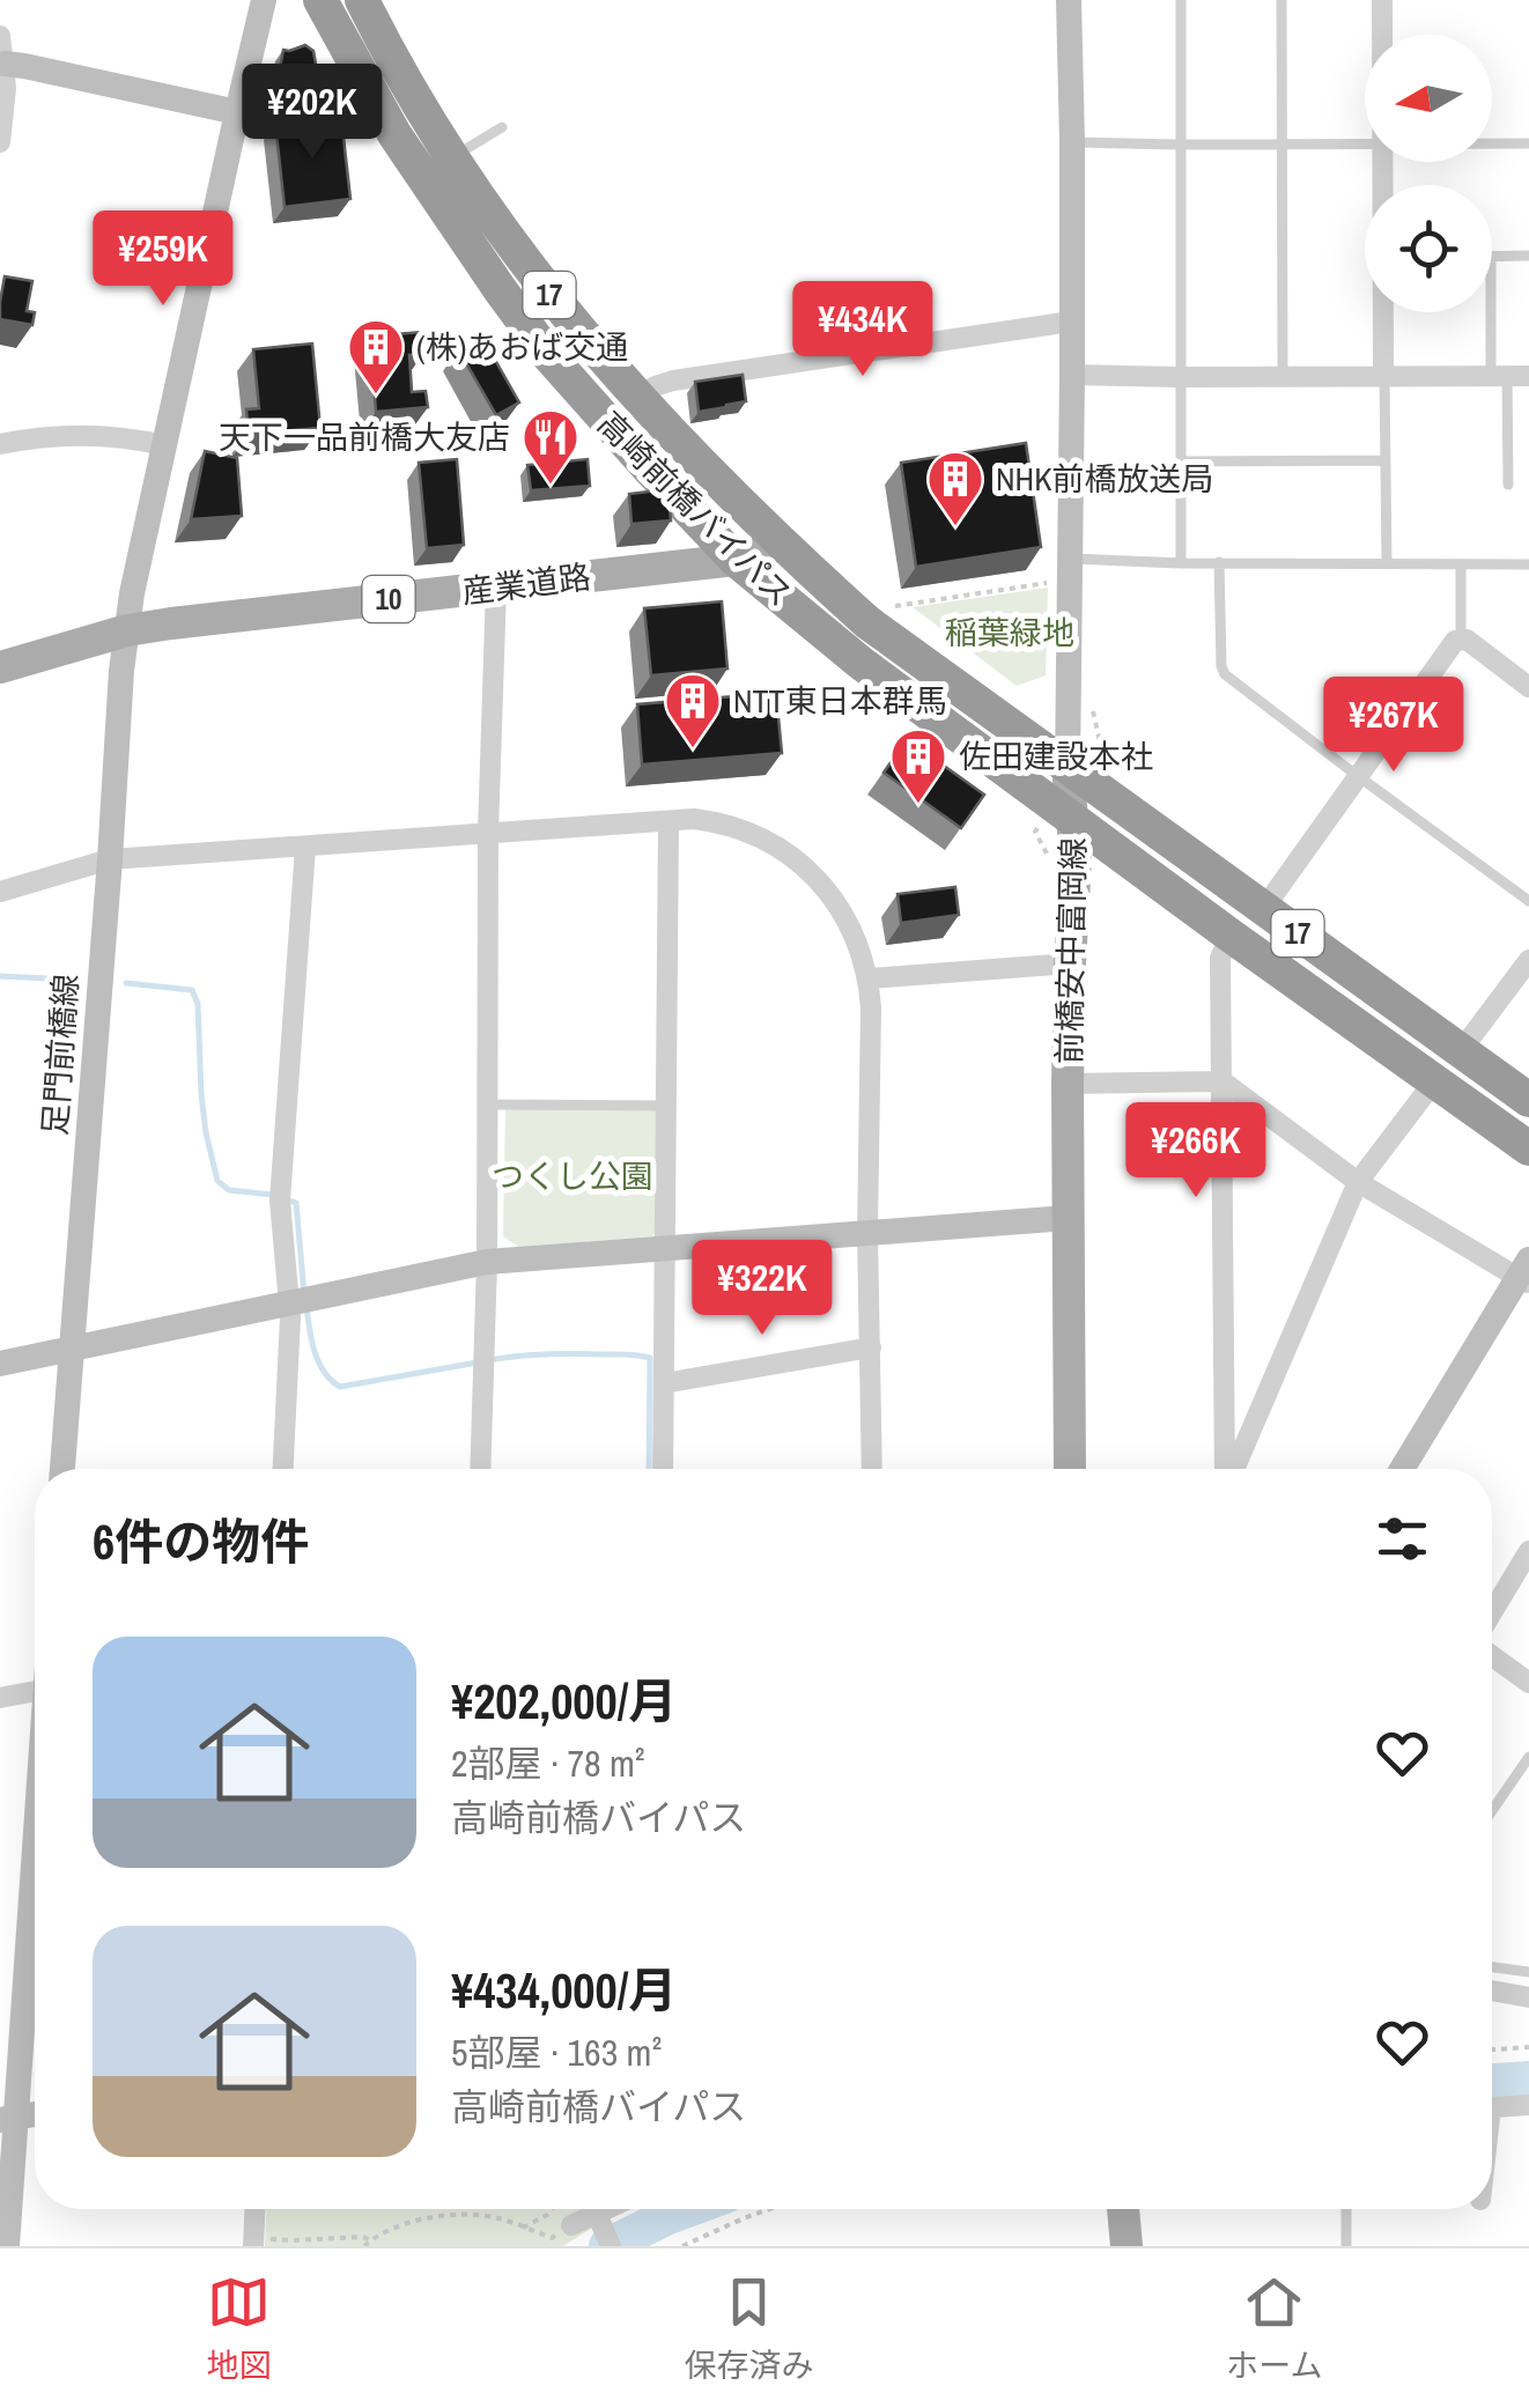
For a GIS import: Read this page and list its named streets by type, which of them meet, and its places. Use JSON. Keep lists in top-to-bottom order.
{
  "streets": {
    "highway": ["17", "高崎前橋バイパス"],
    "main road": ["産業道路", "10", "前橋安中富岡線"],
    "street": ["足門前橋線"]
  },
  "crossings": [
    ["高崎前橋バイパス", "産業道路"],
    ["高崎前橋バイパス", "前橋安中富岡線"],
    ["産業道路", "足門前橋線"]
  ],
  "parks": ["稲葉緑地", "つくし公園"],
  "places": {
    "building": [
      "(株)あおば交通",
      "NHK前橋放送局",
      "NTT東日本群馬",
      "佐田建設本社"
    ],
    "restaurant": ["天下一品前橋大友店"]
  },
  "north": "left",
  "page": {
    "price": [
      "¥202K",
      "¥259K",
      "¥434K",
      "¥267K",
      "¥266K",
      "¥322K"
    ],
    "heading": "6件の物件",
    "list": [
      {
        "name": "¥202,000/月",
        "note": "2部屋 · 78 m² · 高崎前橋バイパス"
      },
      {
        "name": "¥434,000/月",
        "note": "5部屋 · 163 m² · 高崎前橋バイパス"
      }
    ],
    "tabs": ["地図", "保存済み", "ホーム"]
  }
}
